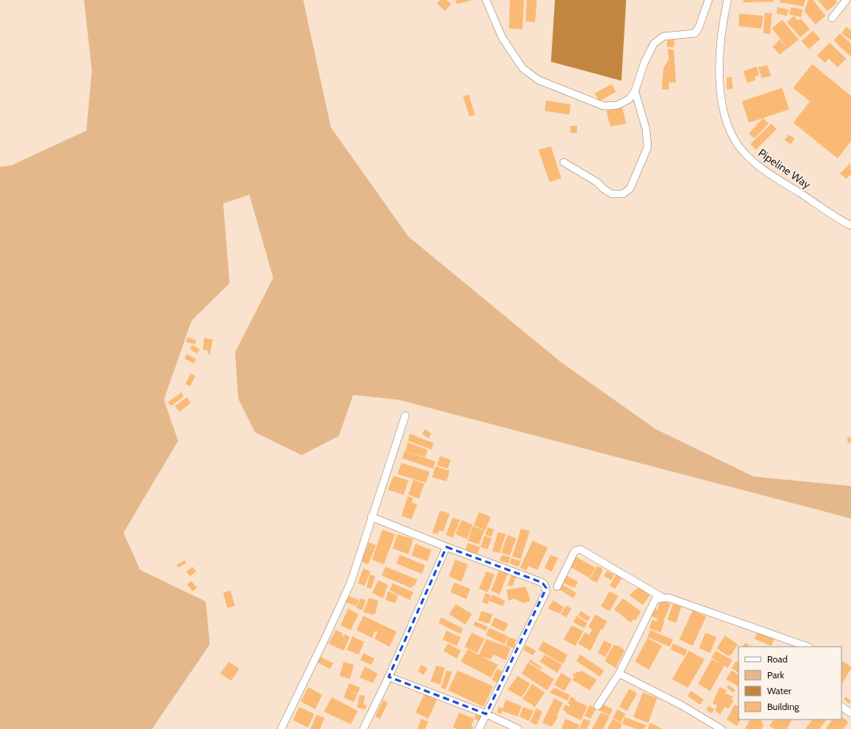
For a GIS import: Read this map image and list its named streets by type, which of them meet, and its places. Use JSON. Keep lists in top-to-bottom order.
{
  "streets": {
    "street": ["Pipeline Way"]
  },
  "legend": [
    "Road",
    "Park",
    "Water",
    "Building"
  ]
}
